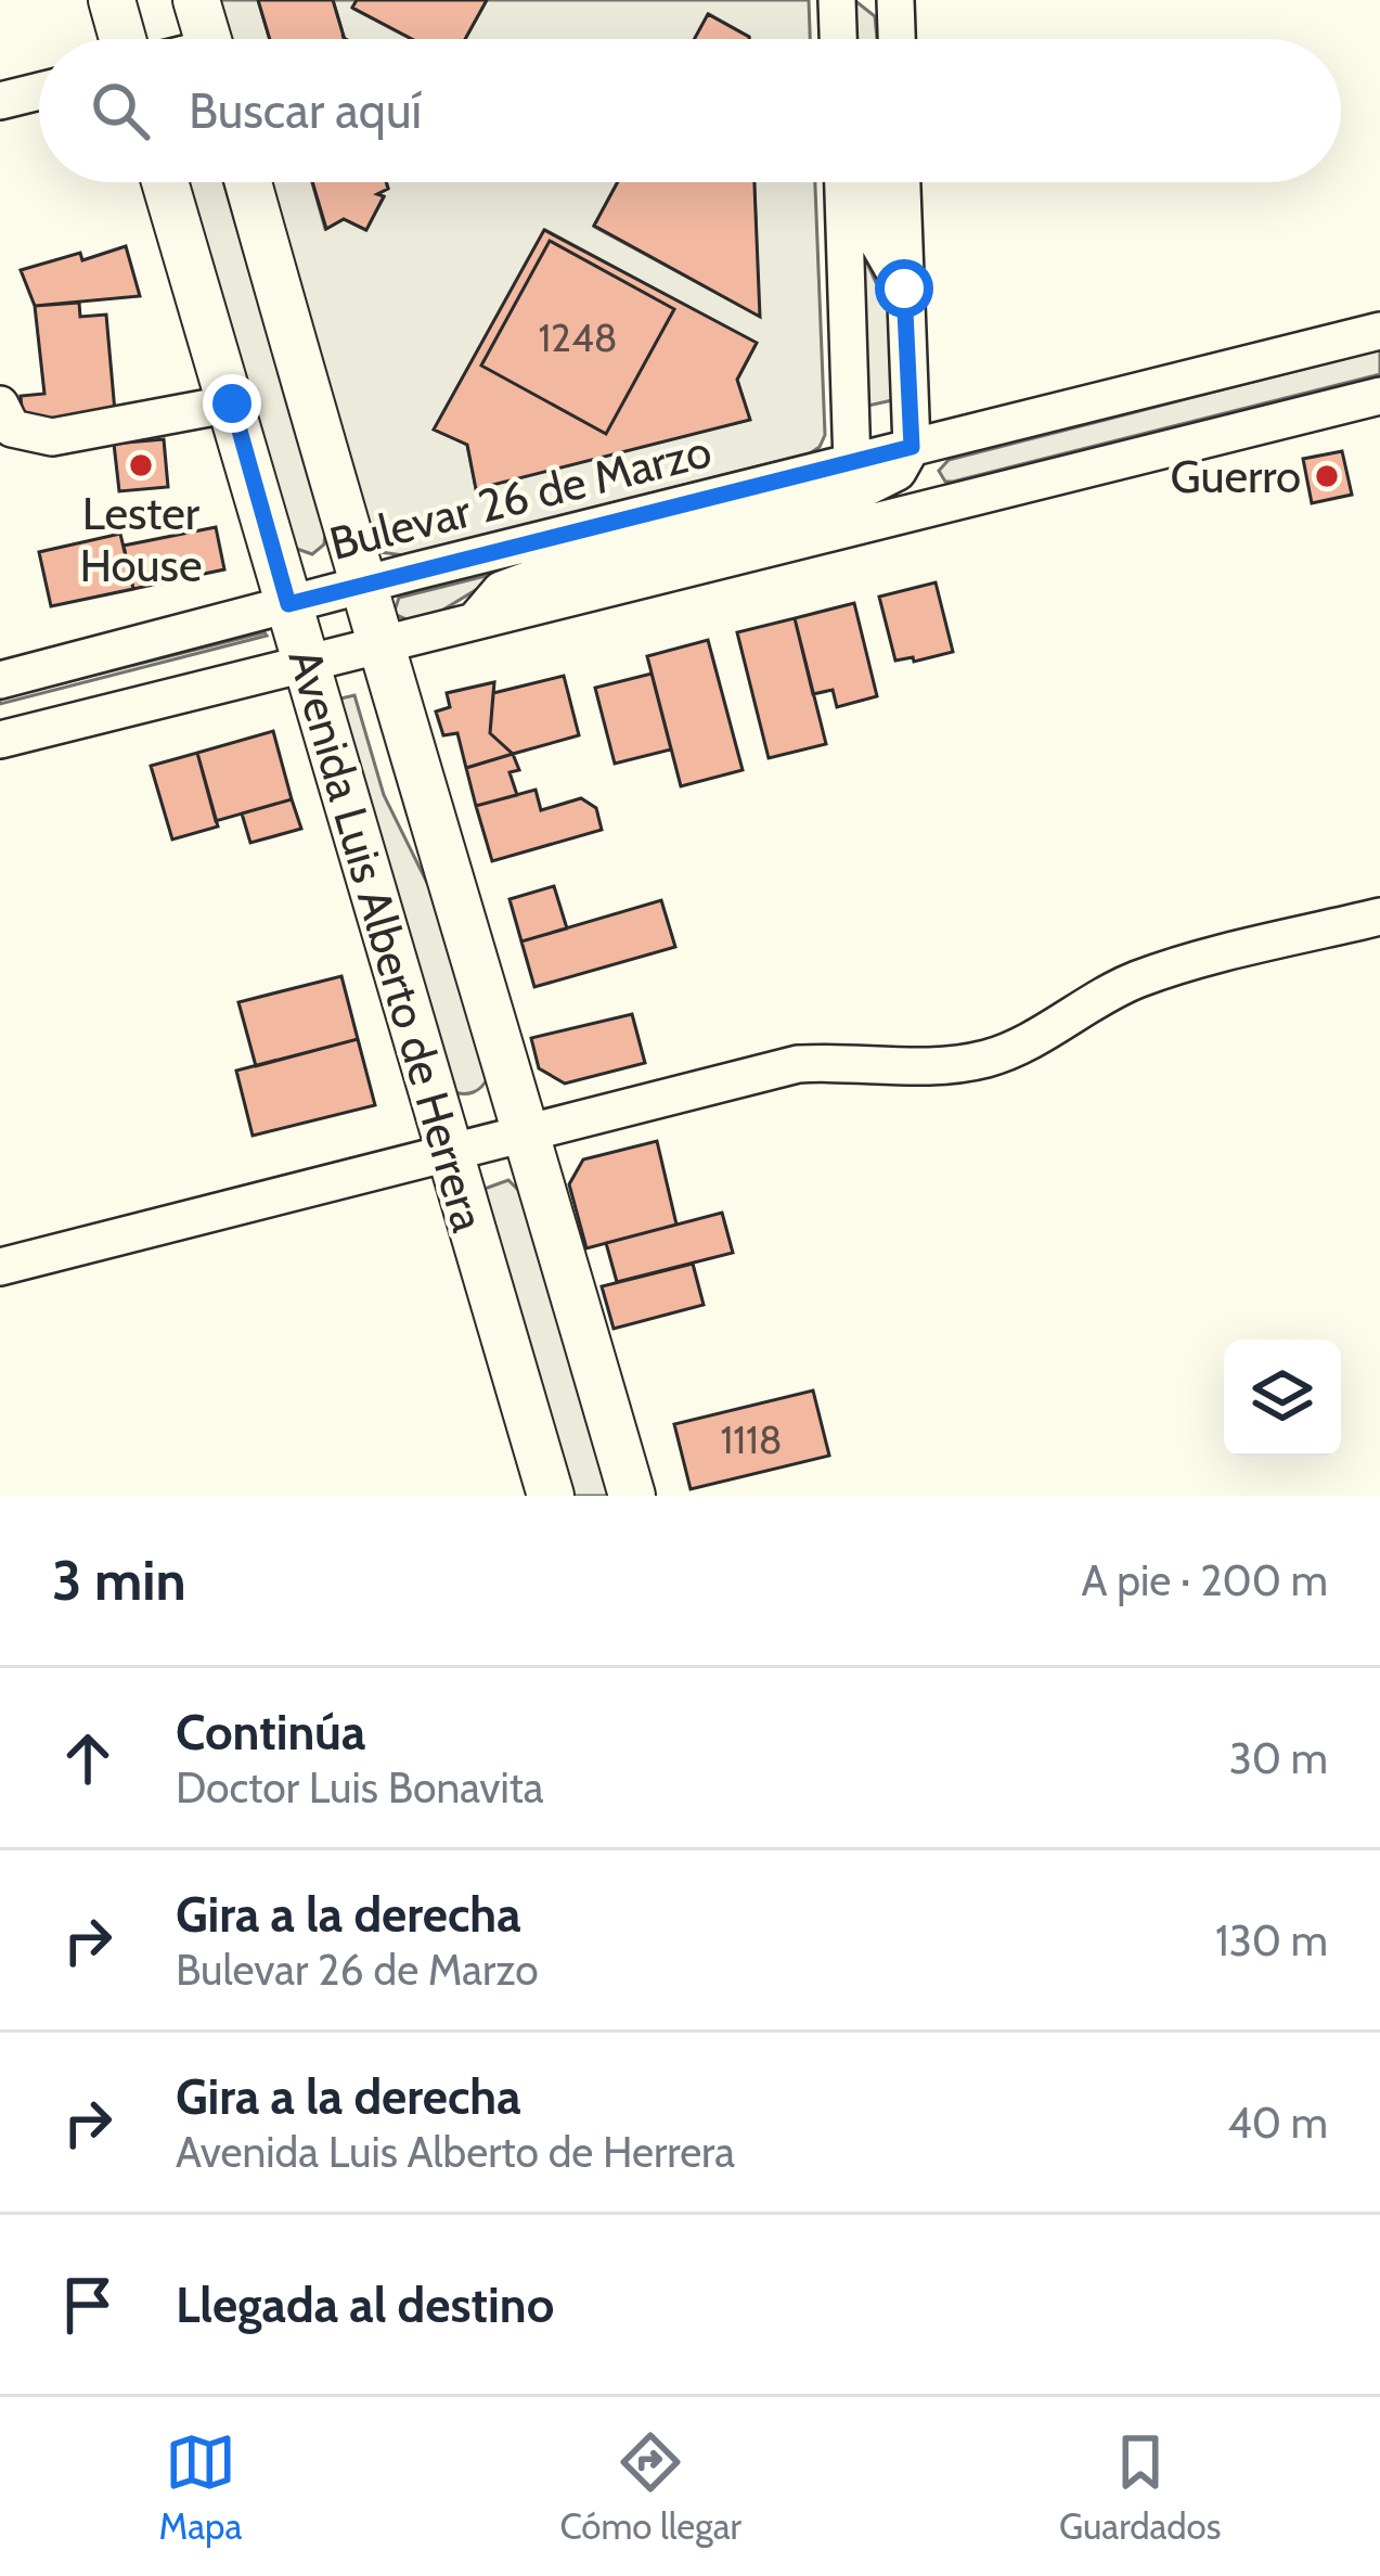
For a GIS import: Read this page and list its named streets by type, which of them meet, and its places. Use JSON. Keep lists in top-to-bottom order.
{
  "streets": {
    "main road": ["Avenida Luis Alberto de Herrera"],
    "street": ["Bulevar 26 de Marzo"]
  },
  "crossings": [
    ["Bulevar 26 de Marzo", "Avenida Luis Alberto de Herrera"]
  ],
  "places": ["Lester House", "Guerro"],
  "house_numbers": ["1248", "1118"],
  "page": {
    "search": "Buscar aquí",
    "heading": ["3 min", "A pie · 200 m"],
    "list": [
      ["Continúa", "Doctor Luis Bonavita", "30 m"],
      ["Gira a la derecha", "Bulevar 26 de Marzo", "130 m"],
      ["Gira a la derecha", "Avenida Luis Alberto de Herrera", "40 m"],
      "Llegada al destino"
    ],
    "nav": ["Mapa", "Cómo llegar", "Guardados"]
  }
}
